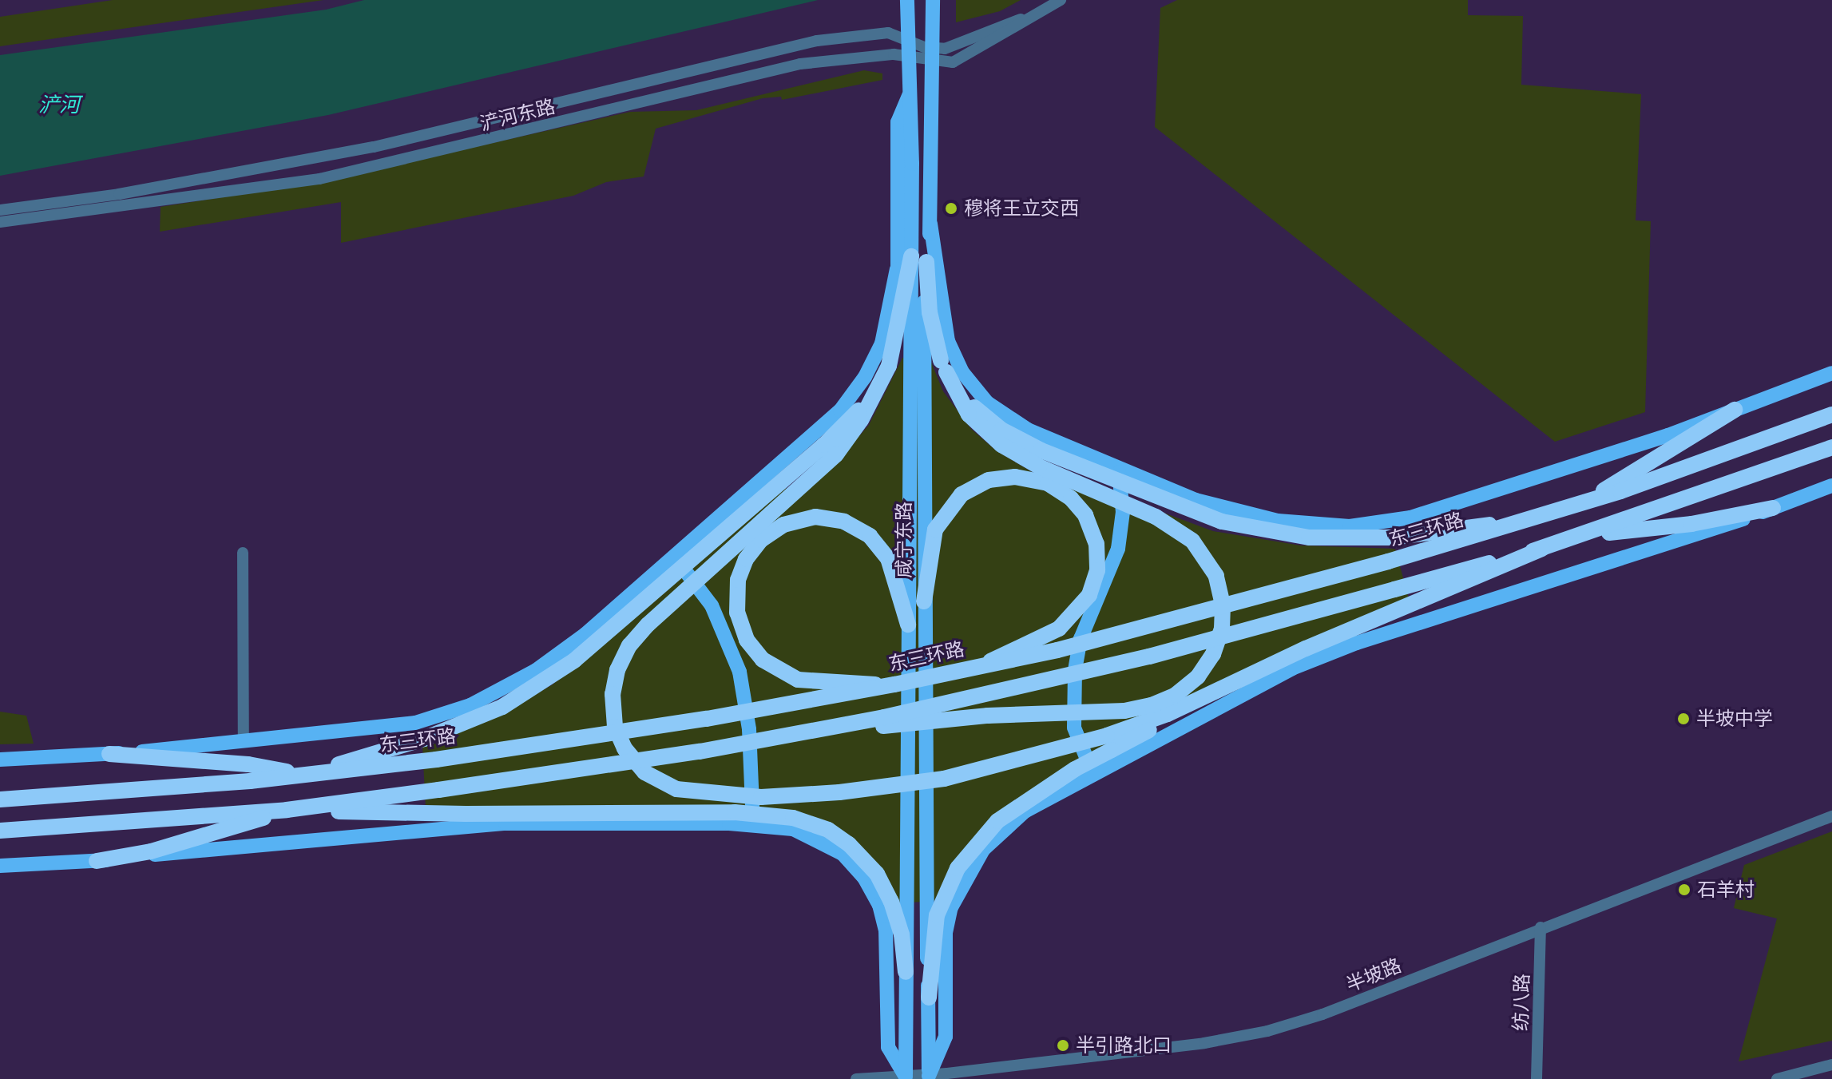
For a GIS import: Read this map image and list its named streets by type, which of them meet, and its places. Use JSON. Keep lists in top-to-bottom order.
{
  "streets": {
    "highway": ["东三环路"],
    "main road": ["咸宁东路"],
    "street": ["浐河东路", "半坡路", "纺八路"]
  },
  "crossings": [
    ["浐河东路", "咸宁东路"],
    ["咸宁东路", "半坡路"],
    ["半坡路", "纺八路"]
  ],
  "water": ["浐河"],
  "places": [
    "穆将王立交西",
    "半坡中学",
    "石羊村",
    "半引路北口"
  ]
}
